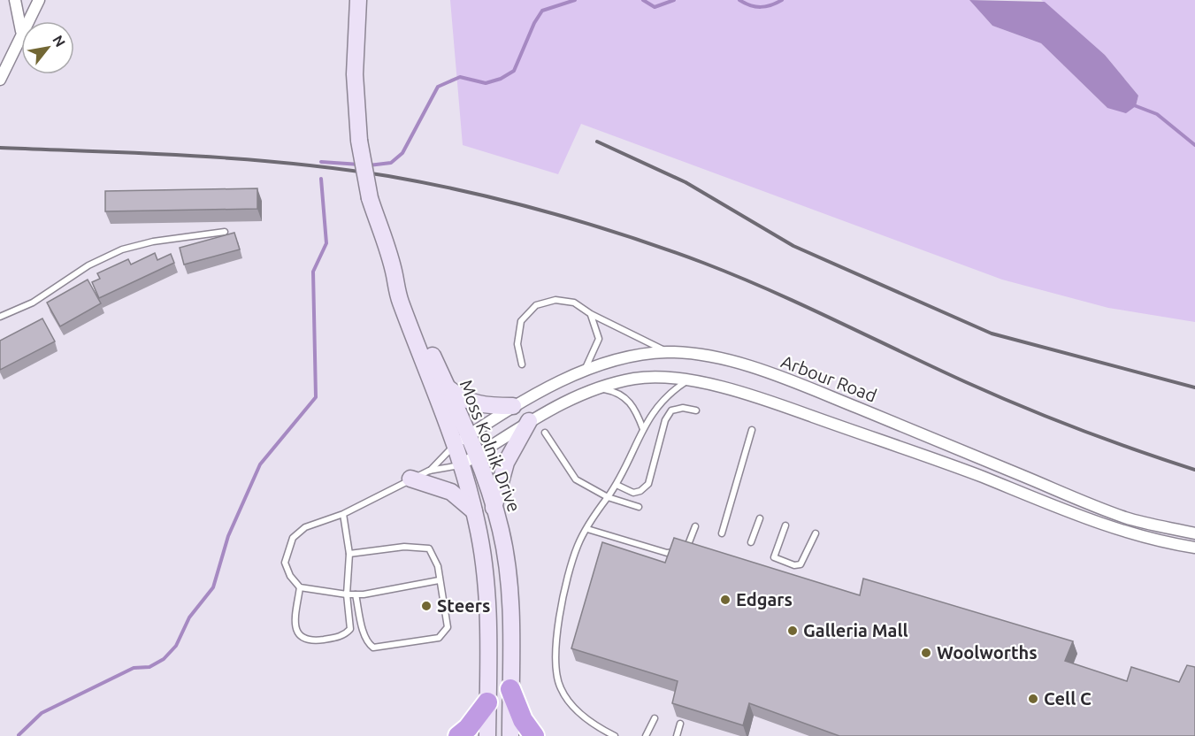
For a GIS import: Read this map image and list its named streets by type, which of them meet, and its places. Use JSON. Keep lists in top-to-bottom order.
{
  "streets": {
    "main road": ["Moss Kolnik Drive"],
    "street": ["Arbour Road"]
  },
  "crossings": [
    ["Arbour Road", "Moss Kolnik Drive"]
  ],
  "places": [
    "Edgars",
    "Steers",
    "Galleria Mall",
    "Woolworths",
    "Cell C"
  ],
  "north": "top right"
}
